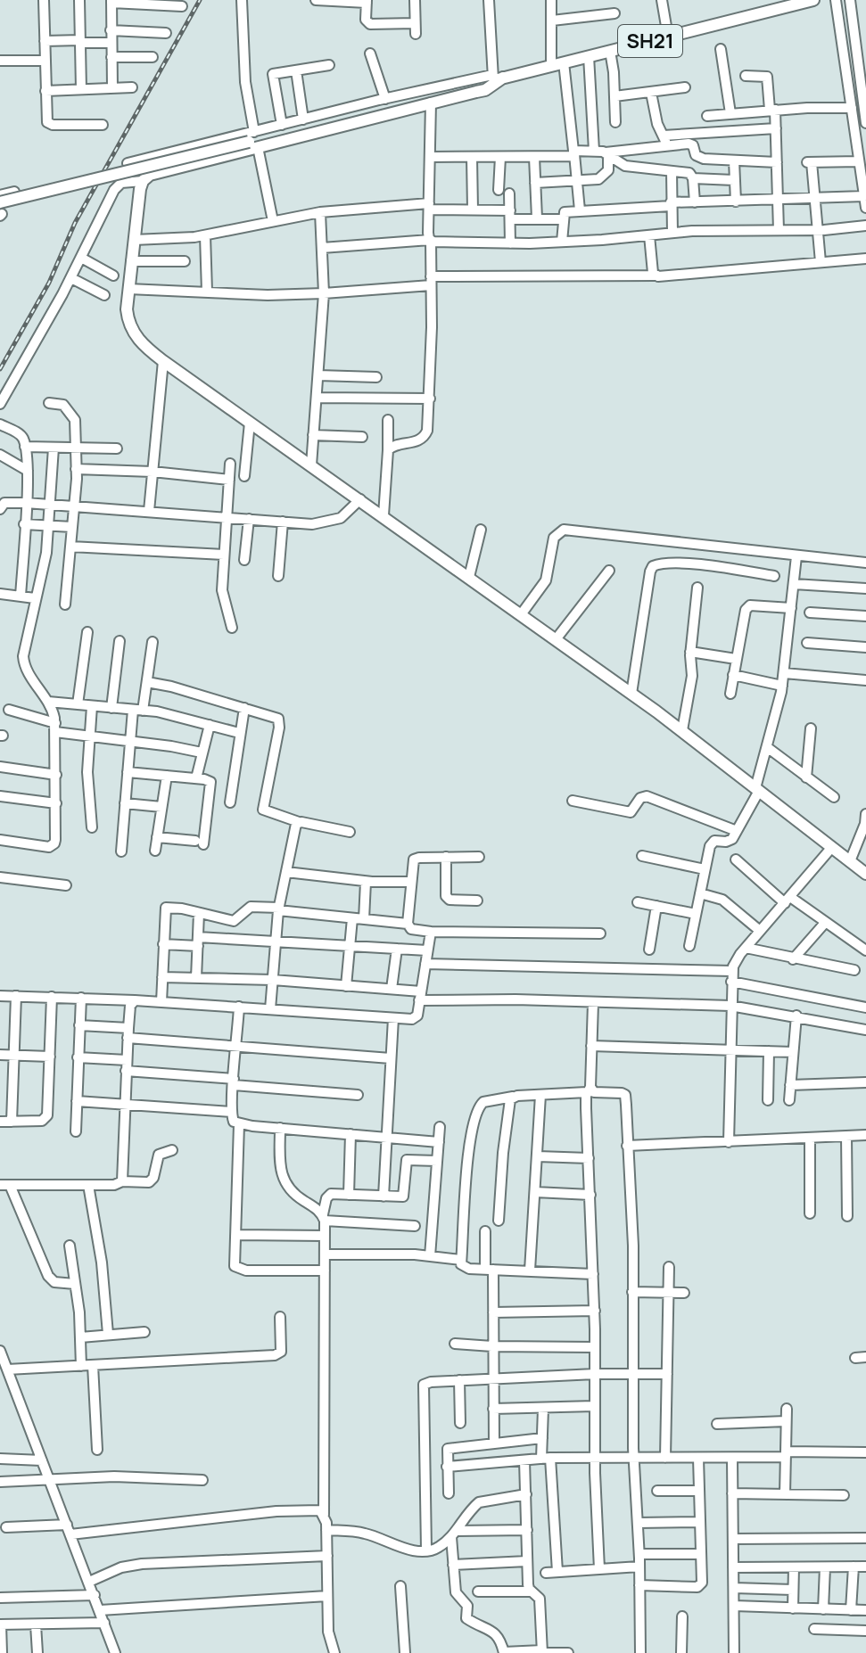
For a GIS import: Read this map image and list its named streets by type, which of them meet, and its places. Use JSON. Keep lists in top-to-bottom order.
{
  "streets": {
    "main road": ["SH21"]
  }
}
